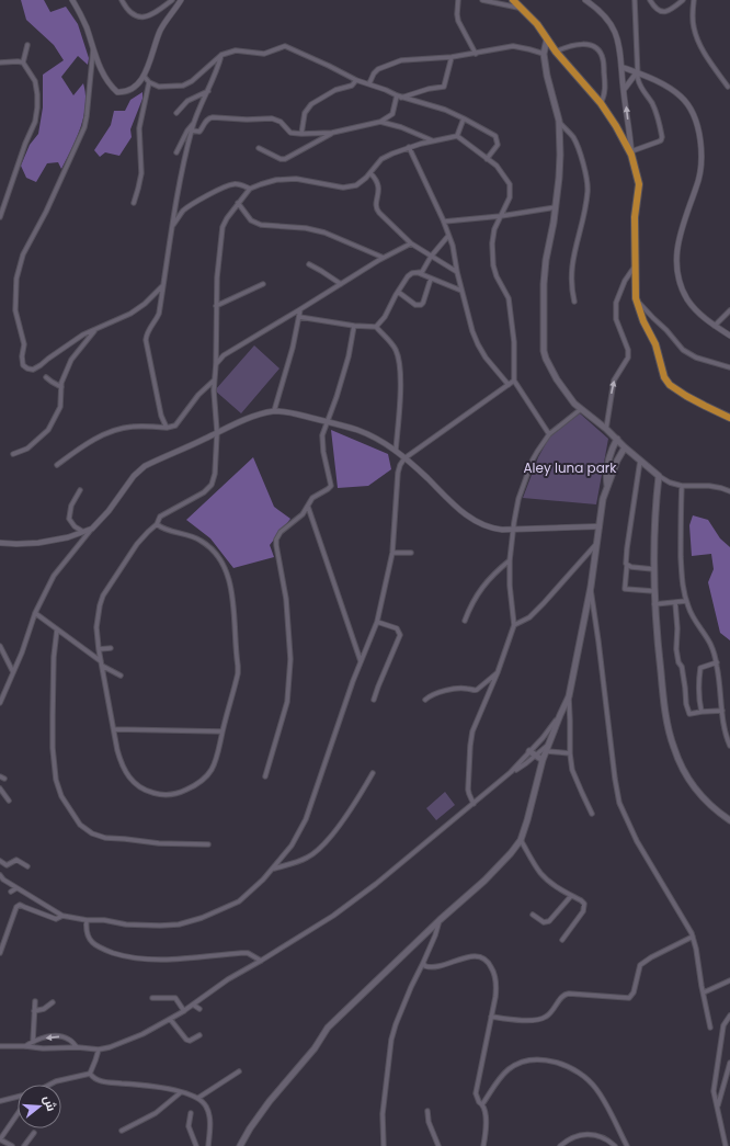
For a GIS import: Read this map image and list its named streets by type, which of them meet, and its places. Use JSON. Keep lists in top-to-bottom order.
{
  "parks": ["Aley luna park"],
  "north": "right"
}
